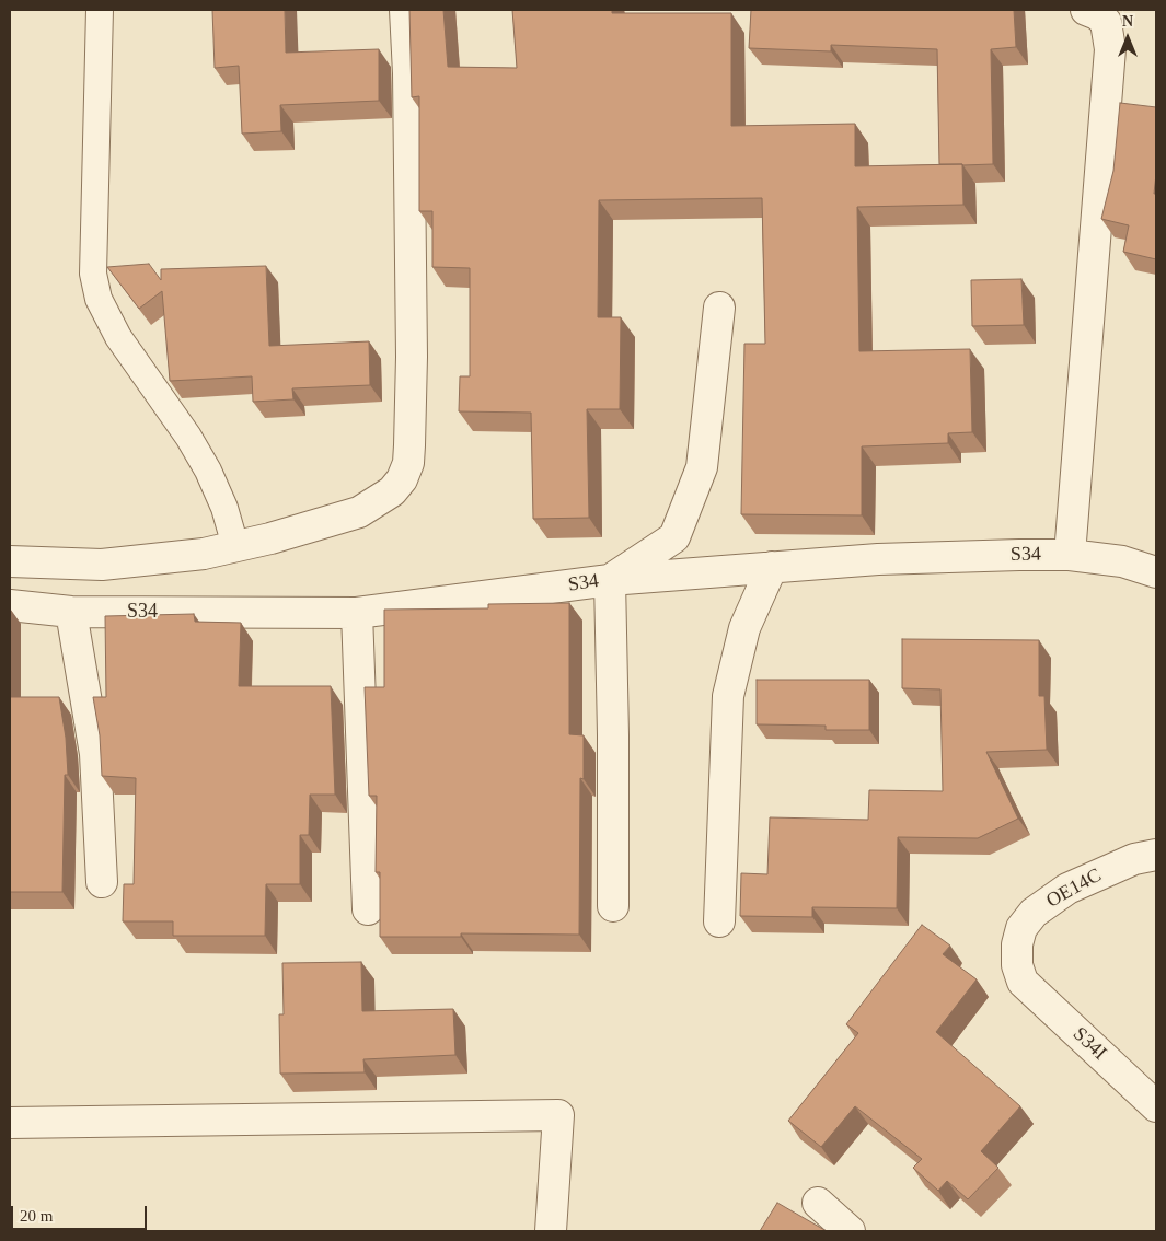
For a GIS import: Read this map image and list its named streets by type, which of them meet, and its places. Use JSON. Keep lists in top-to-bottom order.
{
  "streets": {
    "street": ["S34", "OE14C", "S34I"]
  },
  "crossings": [
    ["OE14C", "S34I"]
  ],
  "scale_bar": "20 m",
  "north": "top"
}
